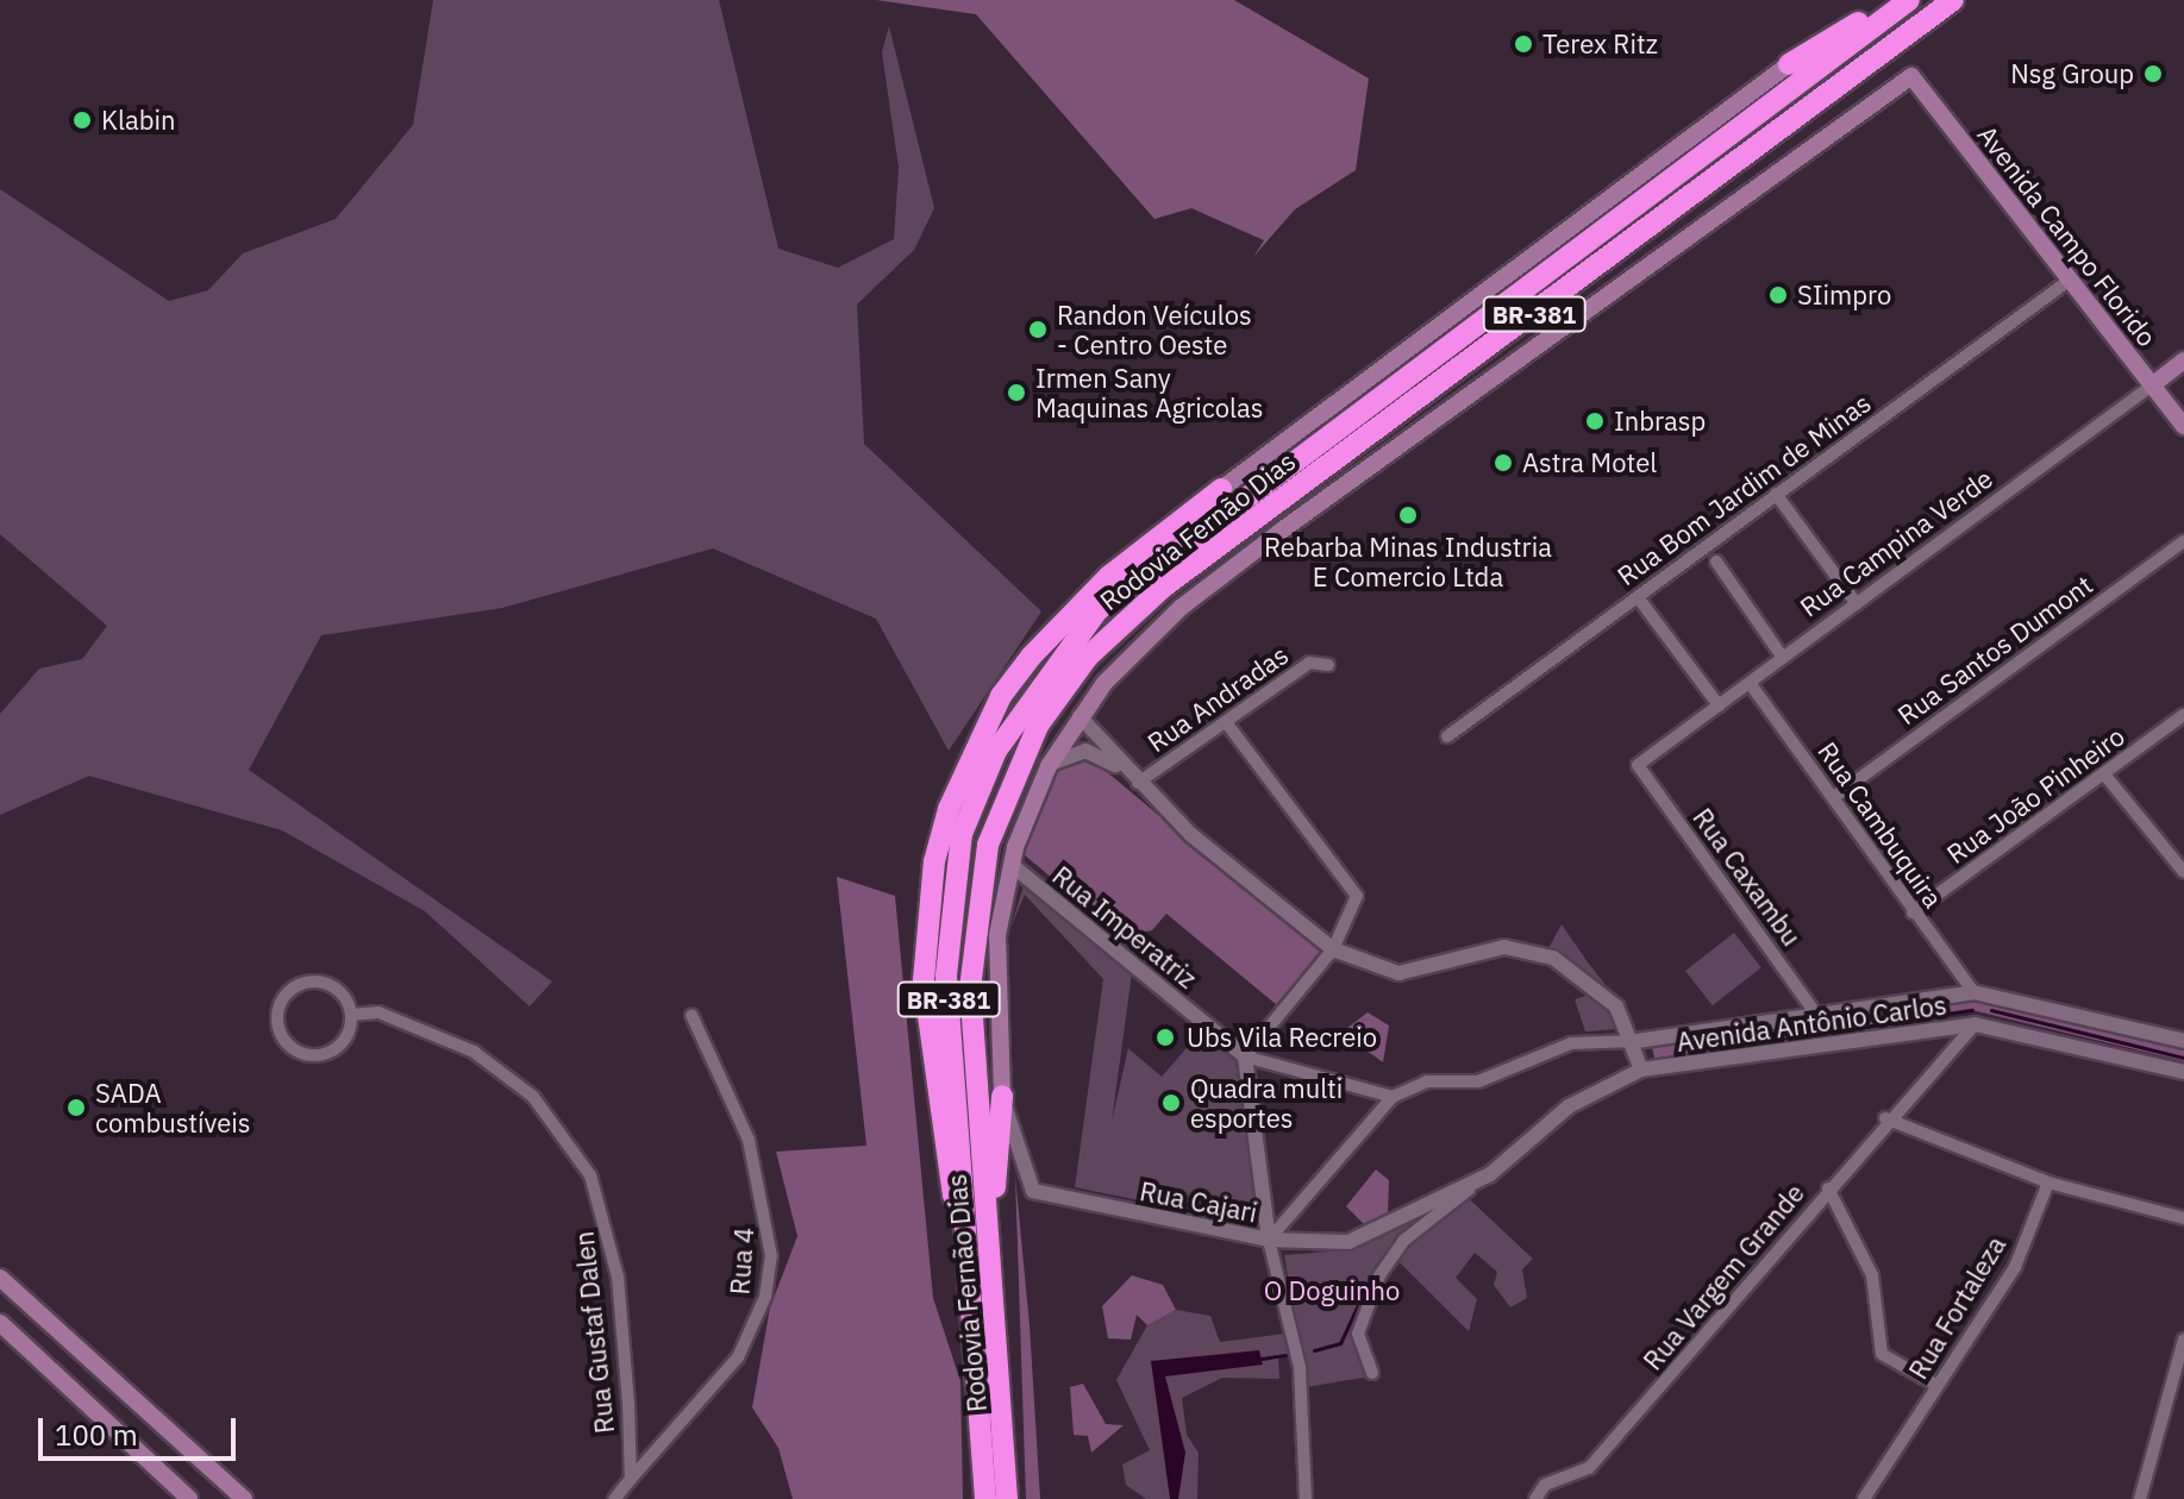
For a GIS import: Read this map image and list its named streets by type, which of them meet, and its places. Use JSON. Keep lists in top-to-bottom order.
{
  "streets": {
    "highway": ["BR-381", "Rodovia Fernão Dias"],
    "main road": ["Avenida Campo Florido", "Rua Campina Verde"],
    "street": [
      "Rua Bom Jardim de Minas",
      "Rua Santos Dumont",
      "Rua Andradas",
      "Rua João Pinheiro",
      "Rua Cambuquira",
      "Rua Caxambu",
      "Rua Imperatriz",
      "Avenida Antônio Carlos",
      "Rua Cajari",
      "Rua 4",
      "Rua Vargem Grande",
      "Rua Fortaleza",
      "Rua Gustaf Dalen"
    ]
  },
  "crossings": [
    ["Avenida Campo Florido", "BR-381"],
    ["Avenida Campo Florido", "Rua Bom Jardim de Minas"],
    ["Avenida Campo Florido", "Rua Campina Verde"],
    ["Avenida Campo Florido", "Avenida Antônio Carlos"],
    ["BR-381", "Rodovia Fernão Dias"],
    ["BR-381", "Rua Imperatriz"],
    ["BR-381", "Avenida Antônio Carlos"],
    ["BR-381", "Rua Cajari"],
    ["Rua Campina Verde", "Rua Cambuquira"],
    ["Rua Campina Verde", "Rua Caxambu"],
    ["Rua Santos Dumont", "Rua Cambuquira"],
    ["Rua Andradas", "Avenida Antônio Carlos"],
    ["Rua João Pinheiro", "Rua Cambuquira"],
    ["Rua Cambuquira", "Avenida Antônio Carlos"],
    ["Rua Caxambu", "Avenida Antônio Carlos"],
    ["Rua Imperatriz", "Rua Cajari"],
    ["Avenida Antônio Carlos", "Rua Vargem Grande"],
    ["Rua 4", "Rua Gustaf Dalen"]
  ],
  "parks": ["O Doguinho"],
  "places": [
    "Terex Ritz",
    "Nsg Group",
    "Klabin",
    "SIimpro",
    "Randon Veículos - Centro Oeste",
    "Irmen Sany Maquinas Agricolas",
    "Inbrasp",
    "Astra Motel",
    "Rebarba Minas Industria E Comercio Ltda",
    "Ubs Vila Recreio",
    "Quadra multi esportes",
    "SADA combustíveis"
  ],
  "scale_bar": "100 m"
}
